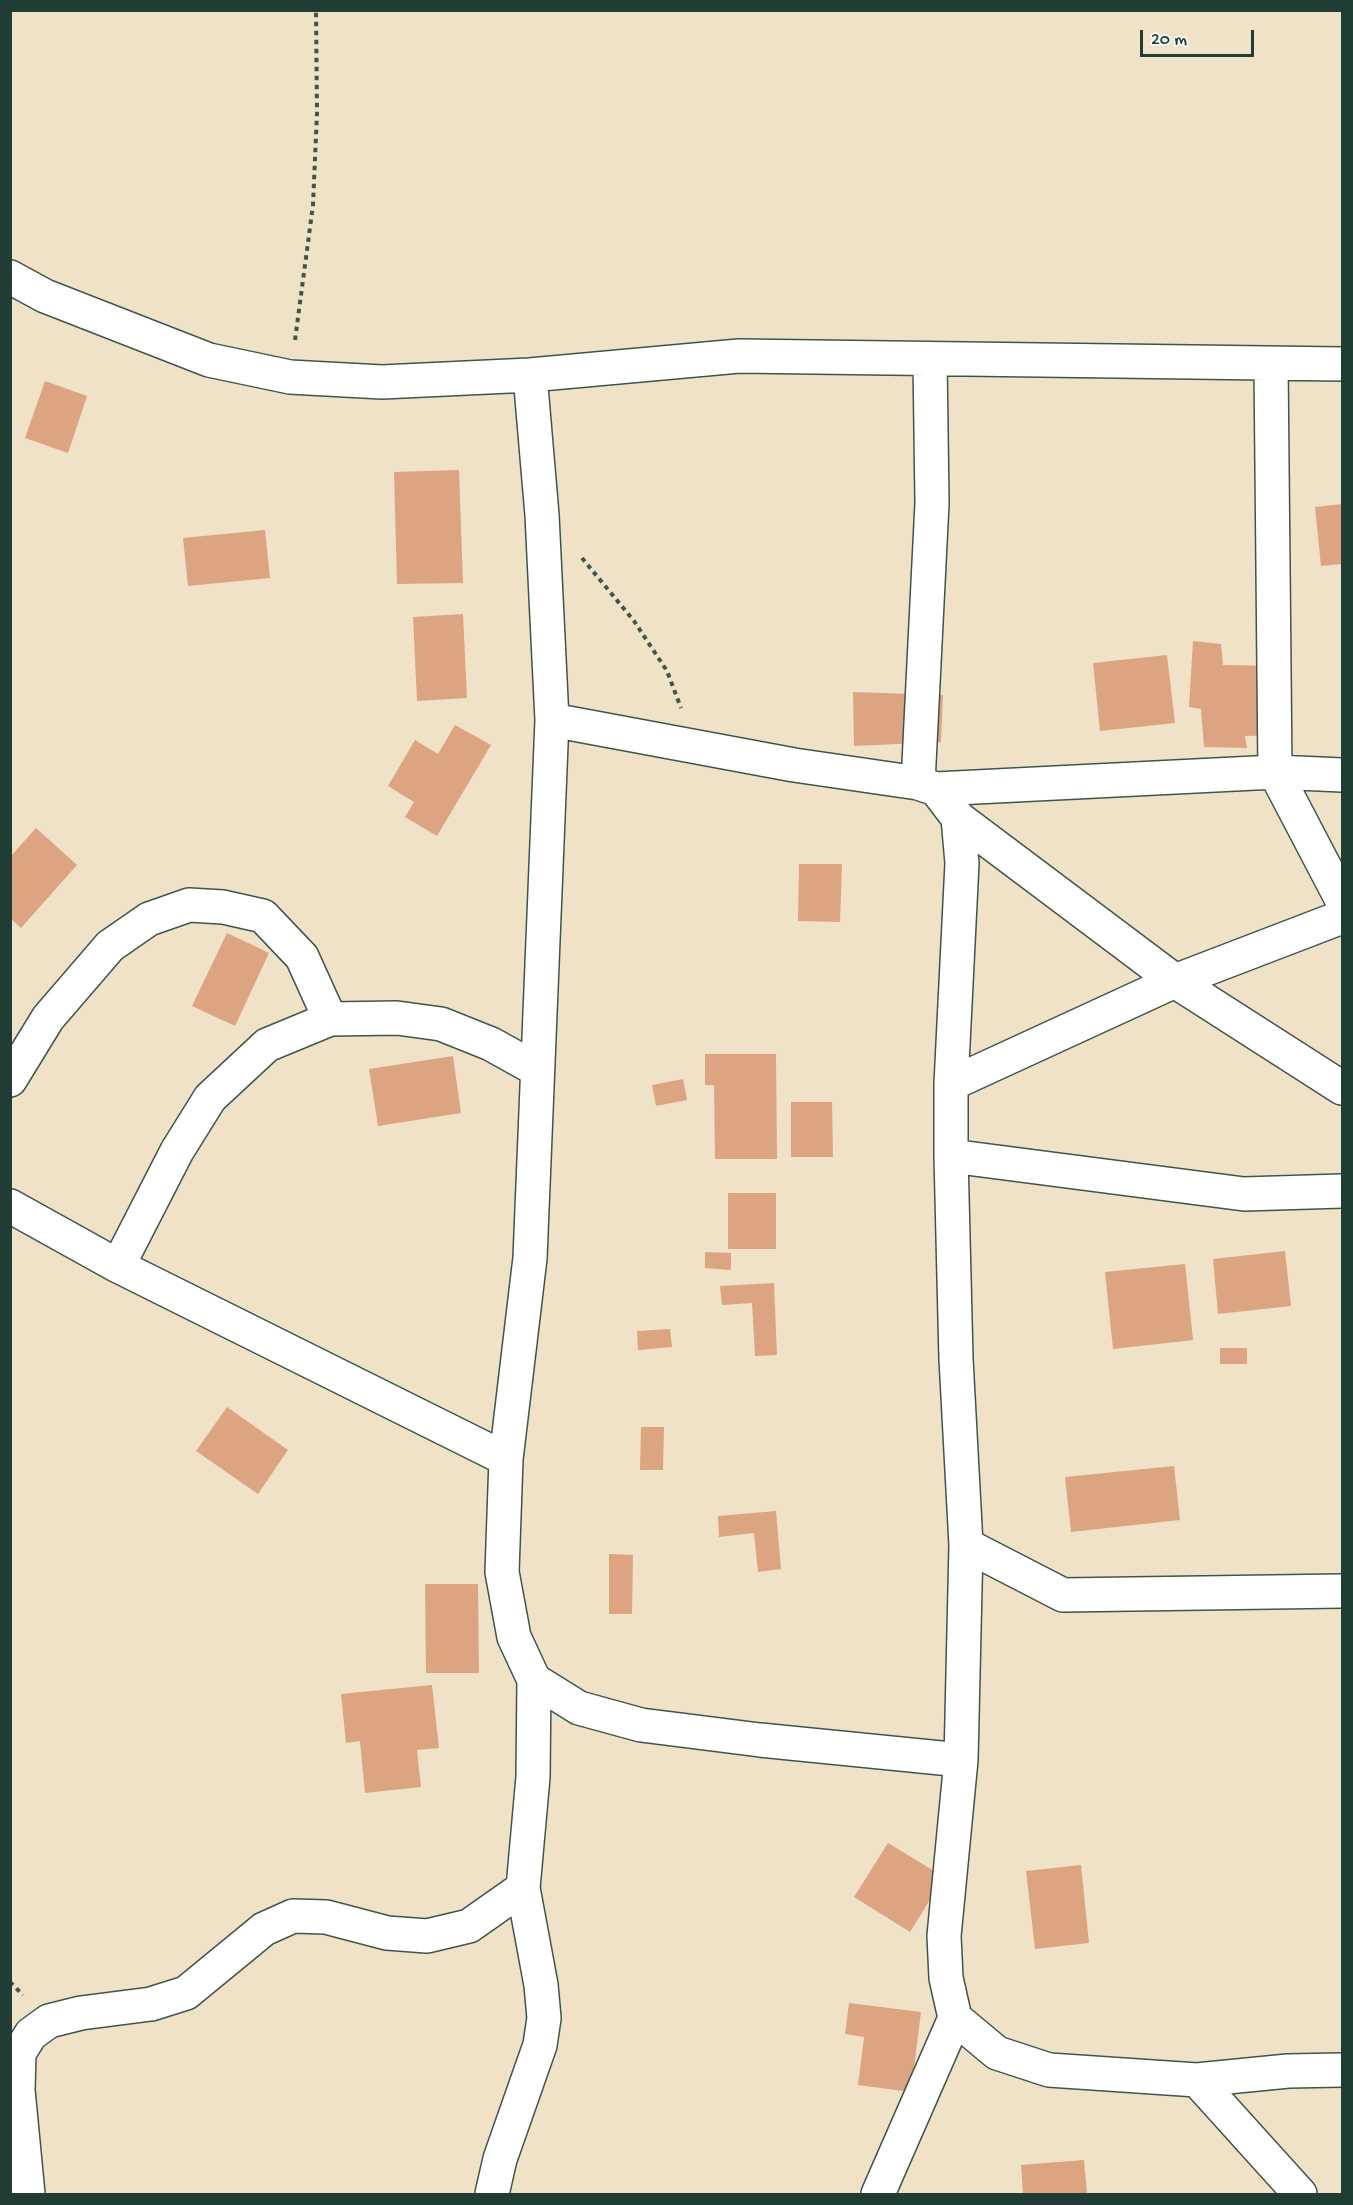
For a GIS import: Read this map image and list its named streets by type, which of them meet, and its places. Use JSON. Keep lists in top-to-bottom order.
{
  "scale_bar": "20 m"
}
